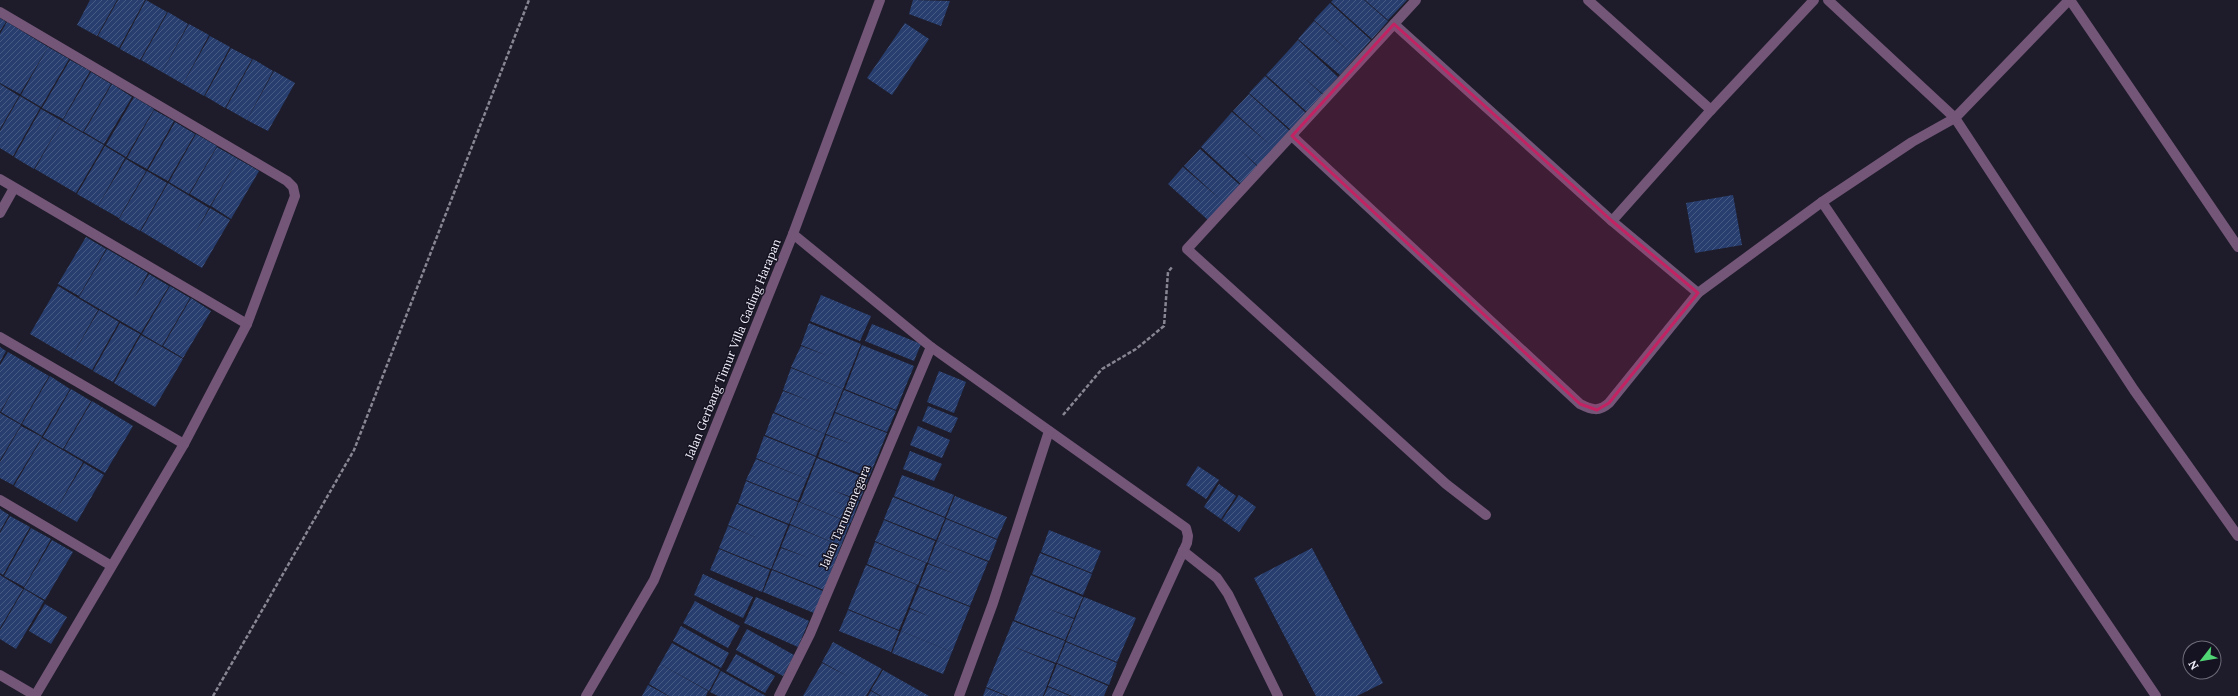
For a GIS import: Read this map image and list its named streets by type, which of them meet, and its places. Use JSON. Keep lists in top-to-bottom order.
{
  "streets": {
    "street": ["Jalan Gerbang Timur Villa Gading Harapan", "Jalan Tarumanegara"]
  },
  "north": "bottom left"
}
